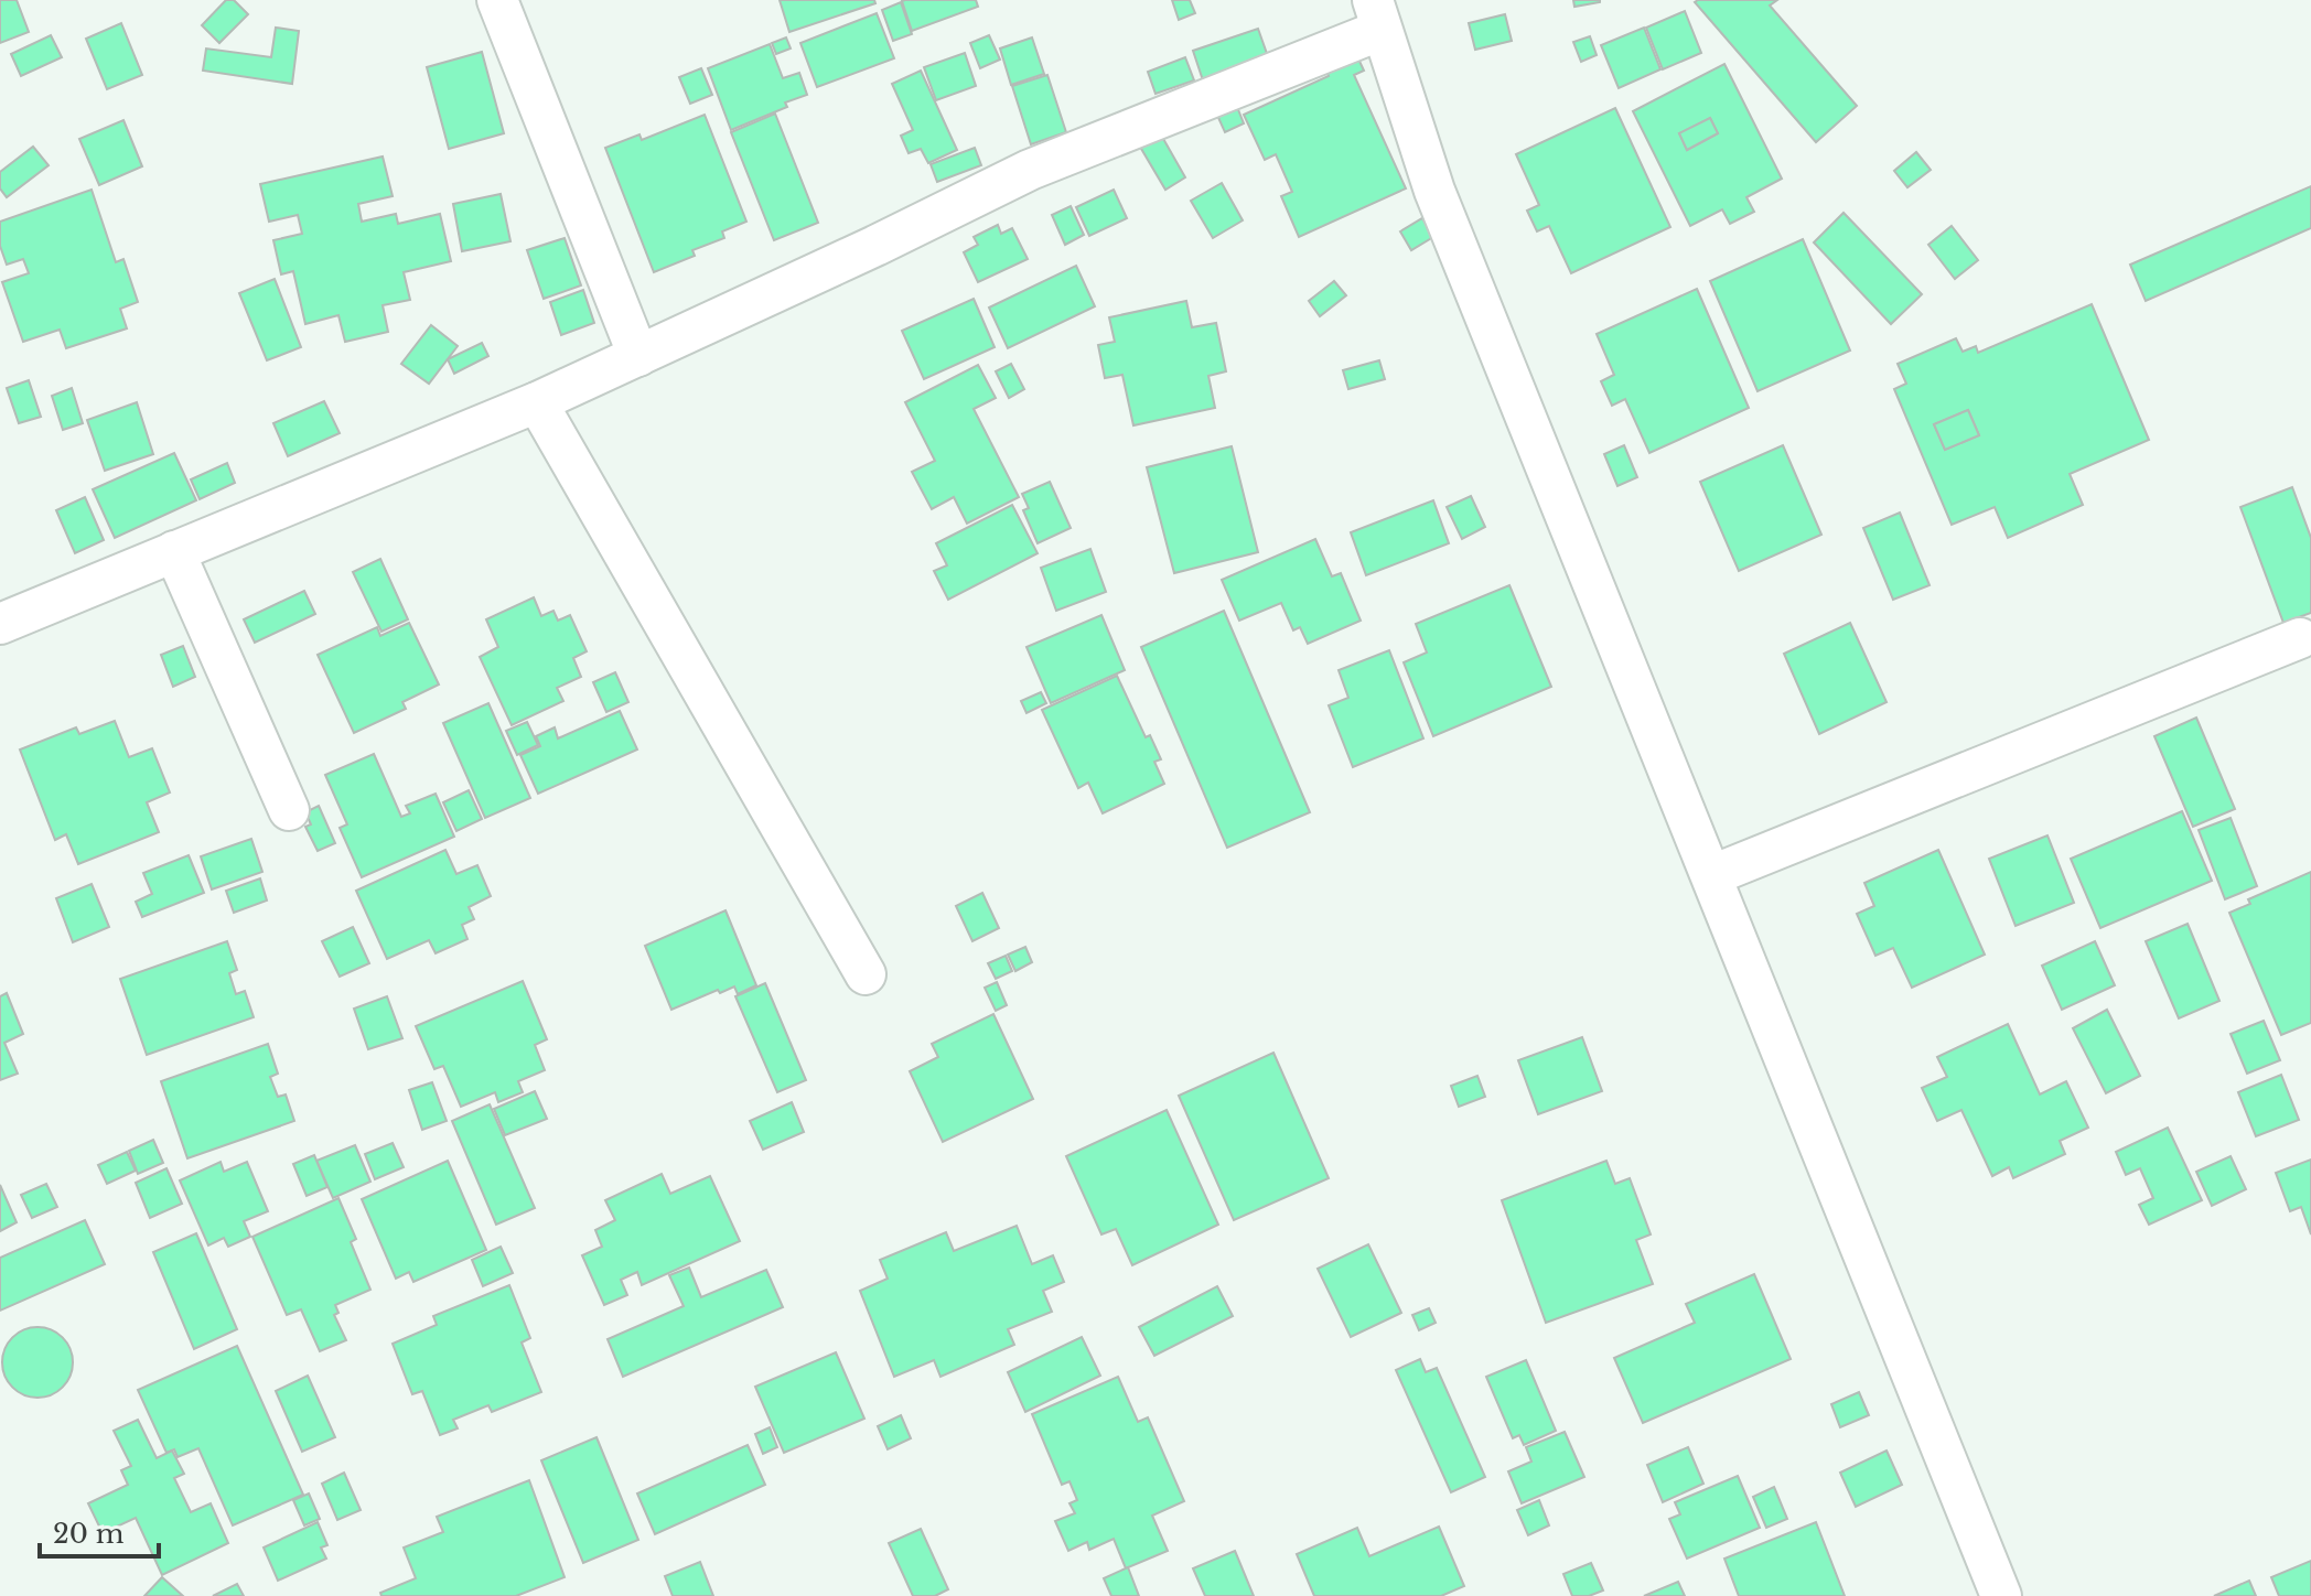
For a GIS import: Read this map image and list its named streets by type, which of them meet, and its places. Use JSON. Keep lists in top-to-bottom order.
{
  "scale_bar": "20 m"
}
